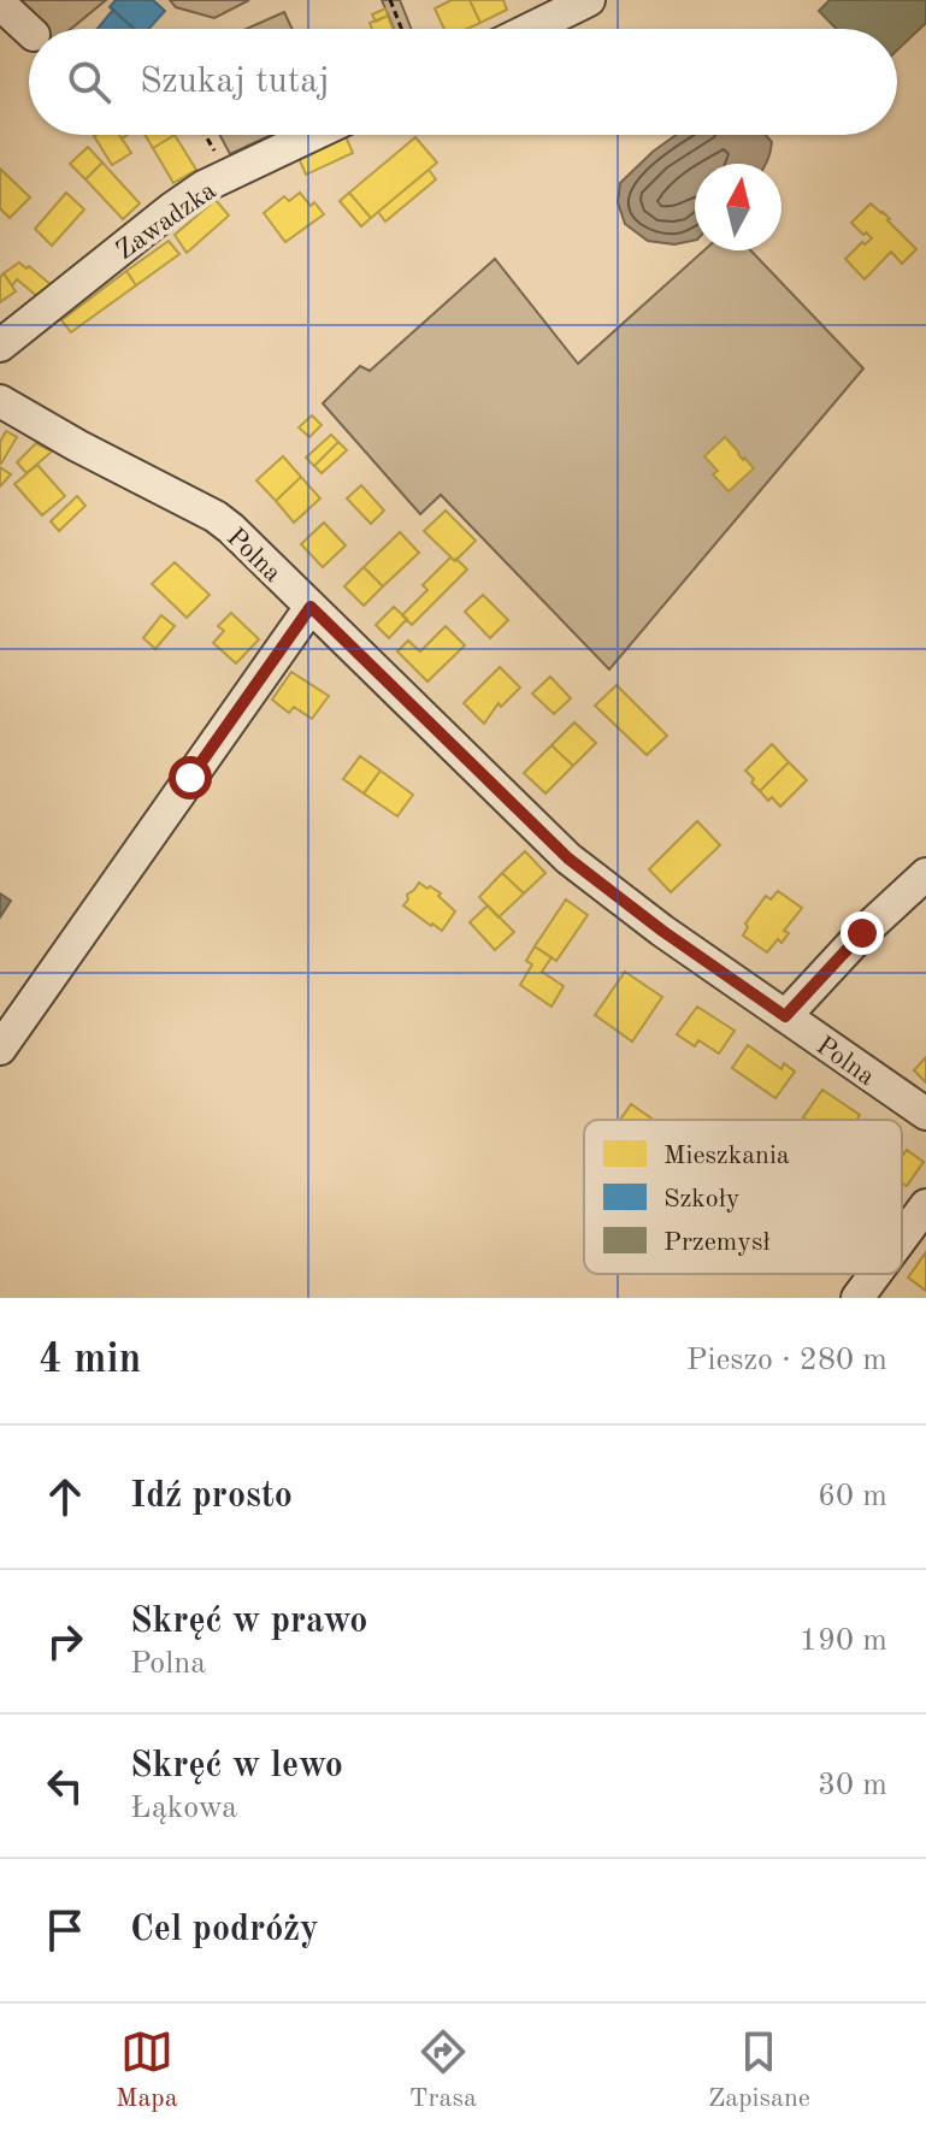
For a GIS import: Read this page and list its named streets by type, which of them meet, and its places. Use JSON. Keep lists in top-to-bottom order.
{
  "streets": {
    "street": ["Zawadzka", "Polna"]
  },
  "legend": ["Mieszkania", "Szkoły", "Przemysł"],
  "north": "top",
  "page": {
    "search": "Szukaj tutaj",
    "heading": ["4 min", "Pieszo · 280 m"],
    "list": [
      ["Idź prosto", "60 m"],
      ["Skręć w prawo", "Polna", "190 m"],
      ["Skręć w lewo", "Łąkowa", "30 m"],
      "Cel podróży"
    ],
    "nav": ["Mapa", "Trasa", "Zapisane"]
  }
}
